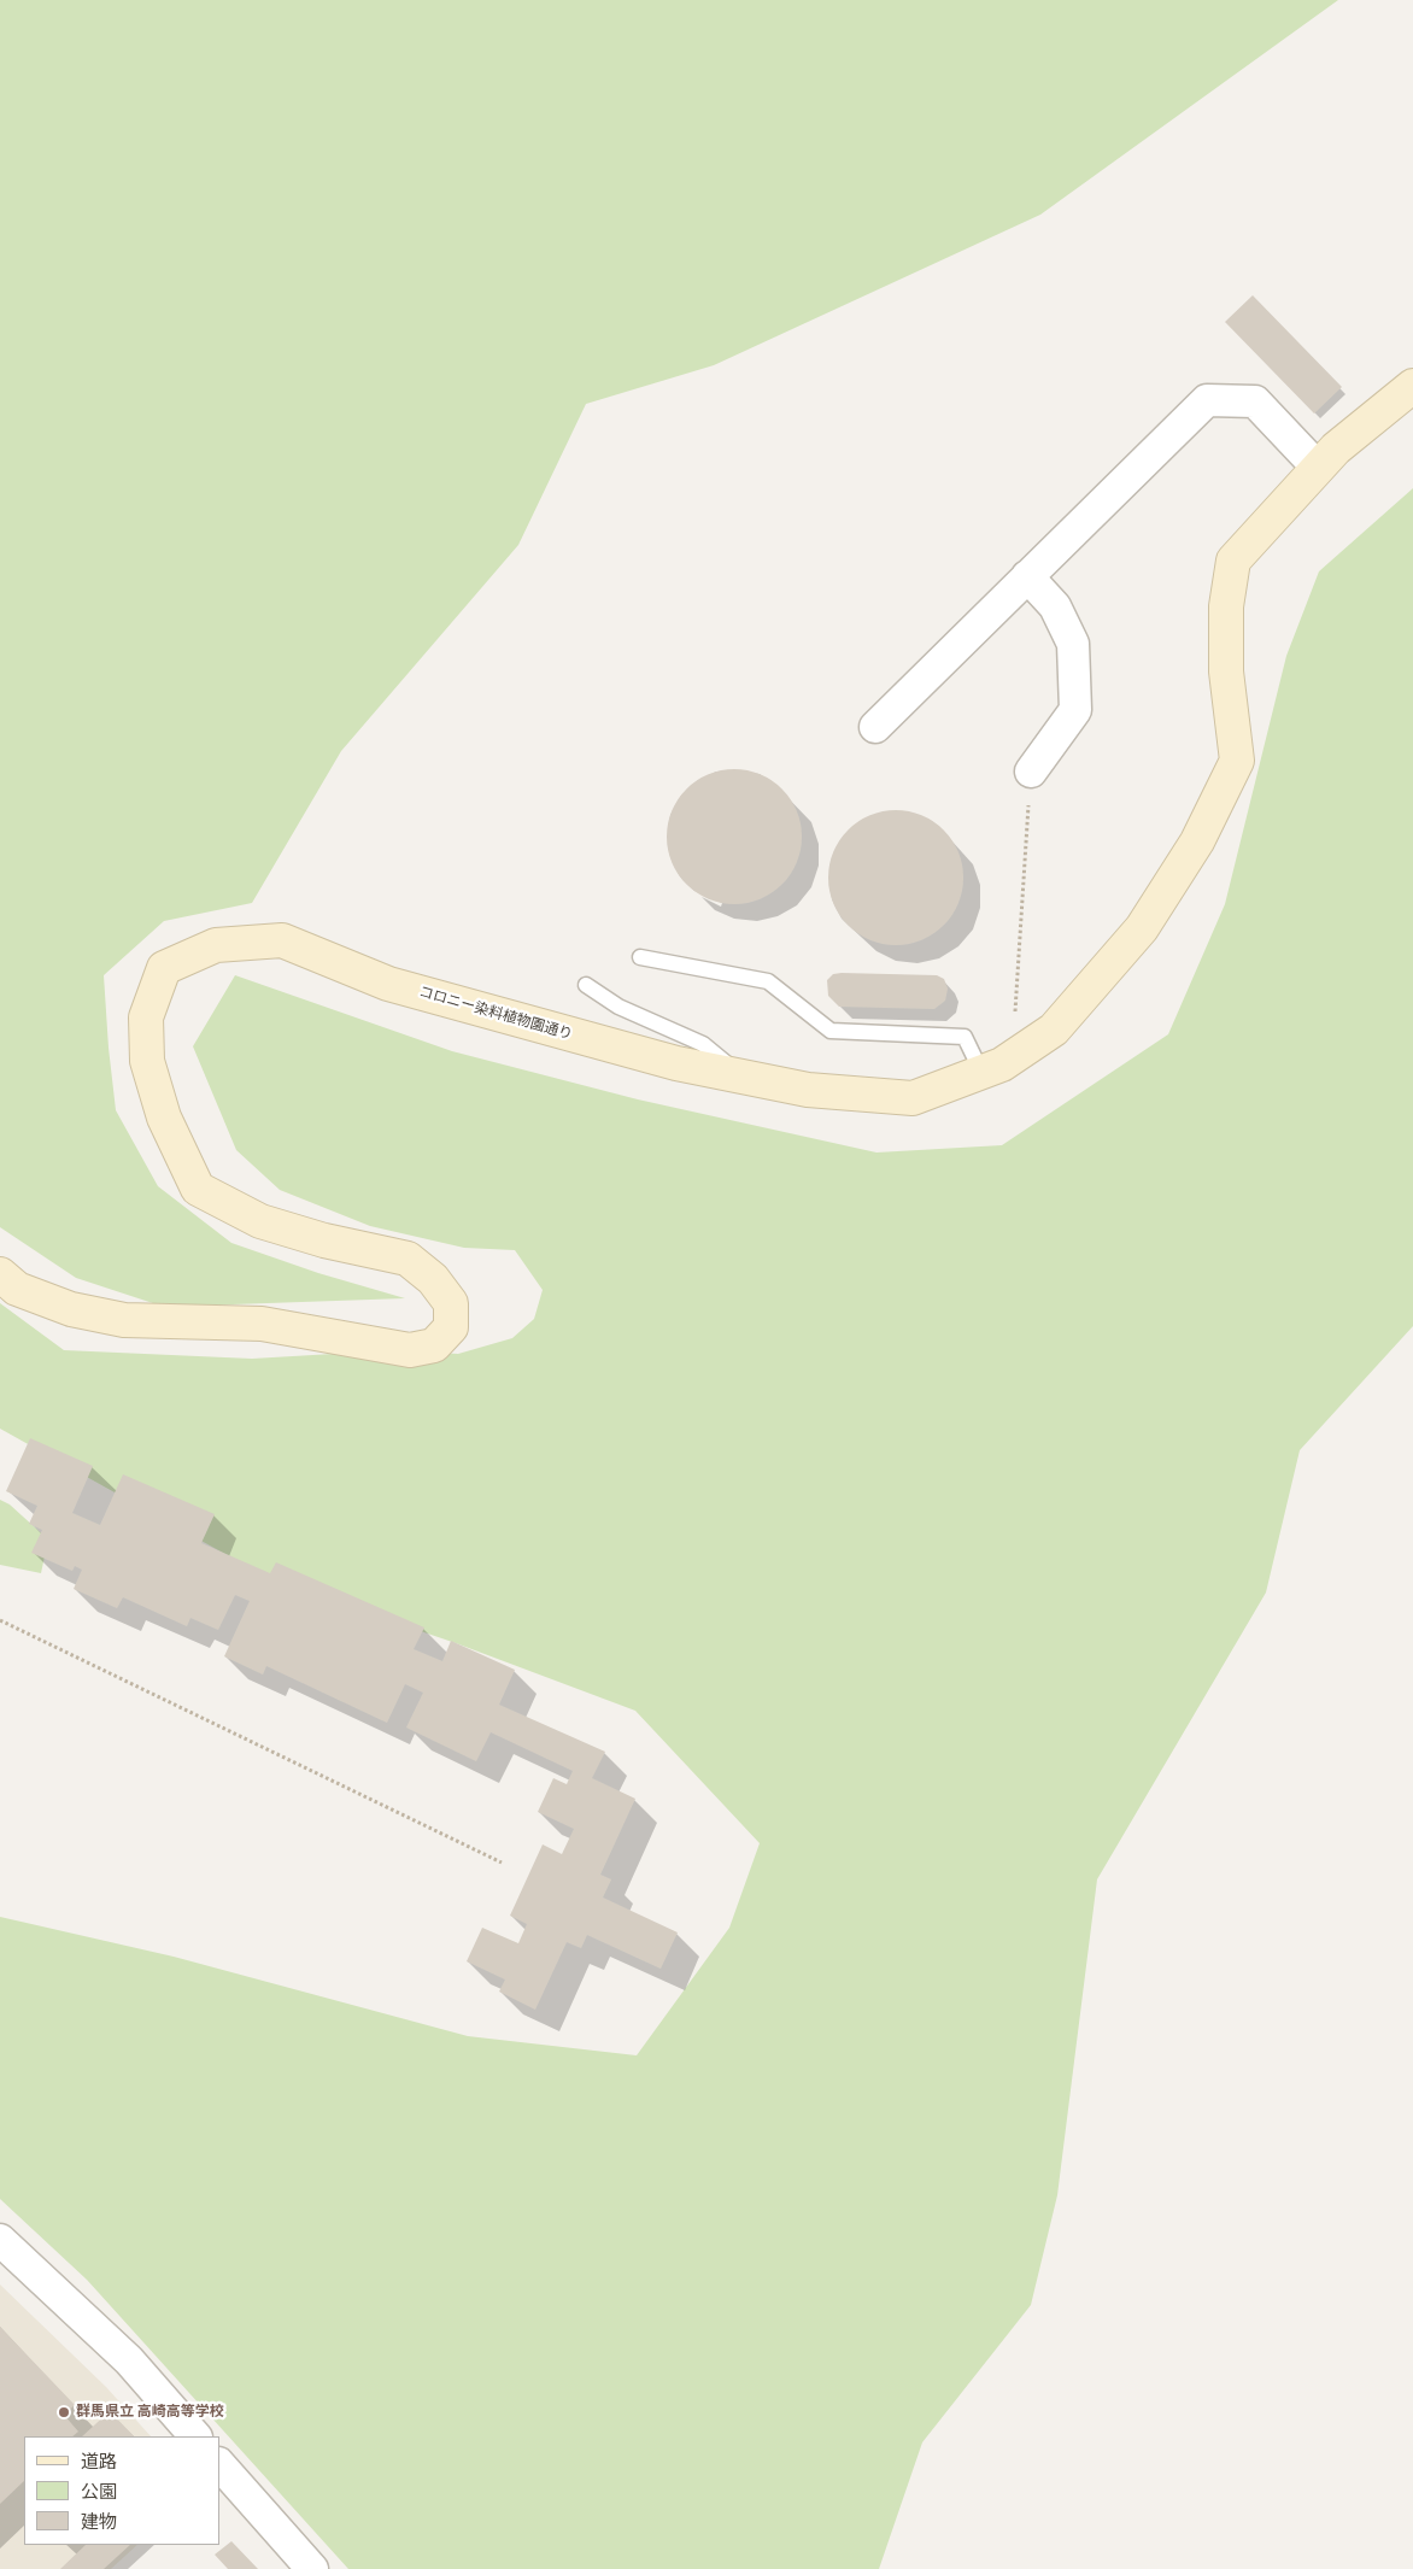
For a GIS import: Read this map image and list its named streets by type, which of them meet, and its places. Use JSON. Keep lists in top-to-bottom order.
{
  "streets": {
    "street": ["コロニー染料植物園通り"]
  },
  "places": ["群馬県立 高崎高等学校"],
  "legend": ["道路", "公園", "建物"]
}
